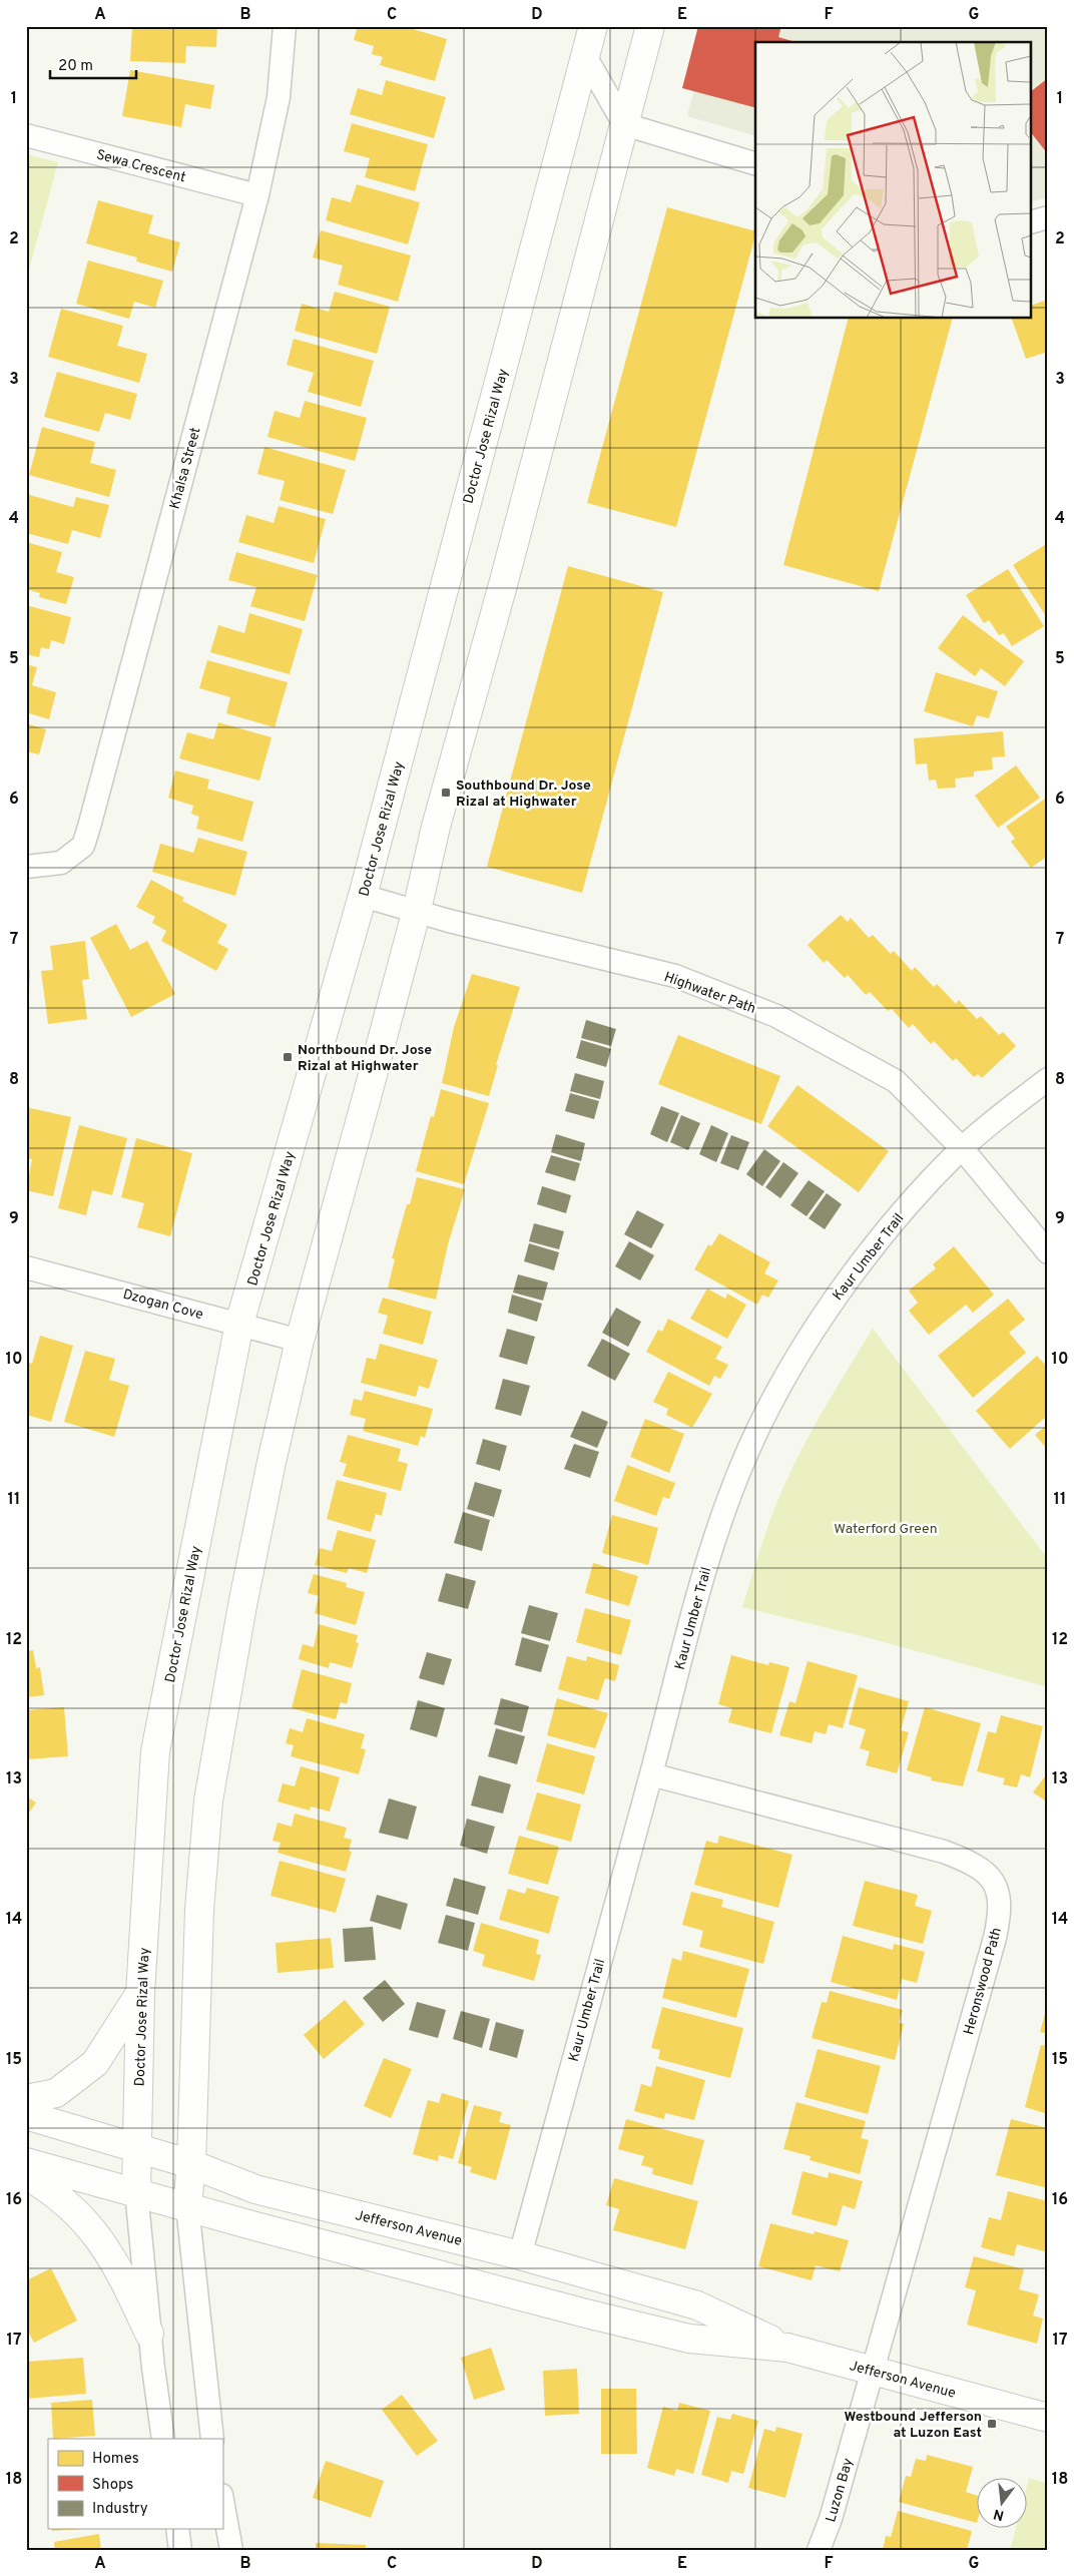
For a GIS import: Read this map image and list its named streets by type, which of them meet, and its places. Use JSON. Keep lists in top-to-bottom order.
{
  "streets": {
    "street": [
      "Sewa Crescent",
      "Doctor Jose Rizal Way",
      "Khalsa Street",
      "Highwater Path",
      "Kaur Umber Trail",
      "Dzogan Cove",
      "Heronswood Path",
      "Jefferson Avenue",
      "Luzon Bay"
    ]
  },
  "crossings": [
    ["Sewa Crescent", "Khalsa Street"],
    ["Doctor Jose Rizal Way", "Highwater Path"],
    ["Doctor Jose Rizal Way", "Dzogan Cove"],
    ["Doctor Jose Rizal Way", "Jefferson Avenue"],
    ["Highwater Path", "Kaur Umber Trail"],
    ["Kaur Umber Trail", "Heronswood Path"],
    ["Kaur Umber Trail", "Jefferson Avenue"],
    ["Heronswood Path", "Jefferson Avenue"],
    ["Heronswood Path", "Luzon Bay"],
    ["Jefferson Avenue", "Luzon Bay"]
  ],
  "parks": ["Waterford Green"],
  "places": {
    "transit": ["Southbound Dr. Jose Rizal at Highwater", "Northbound Dr. Jose Rizal at Highwater", "Westbound Jefferson at Luzon East"]
  },
  "legend": ["Homes", "Shops", "Industry"],
  "scale_bar": "20 m",
  "north": "bottom",
  "grid": {
    "columns": [
      "A",
      "B",
      "C",
      "D",
      "E",
      "F",
      "G"
    ],
    "rows": [
      "1",
      "2",
      "3",
      "4",
      "5",
      "6",
      "7",
      "8",
      "9",
      "10",
      "11",
      "12",
      "13",
      "14",
      "15",
      "16",
      "17",
      "18"
    ]
  }
}
